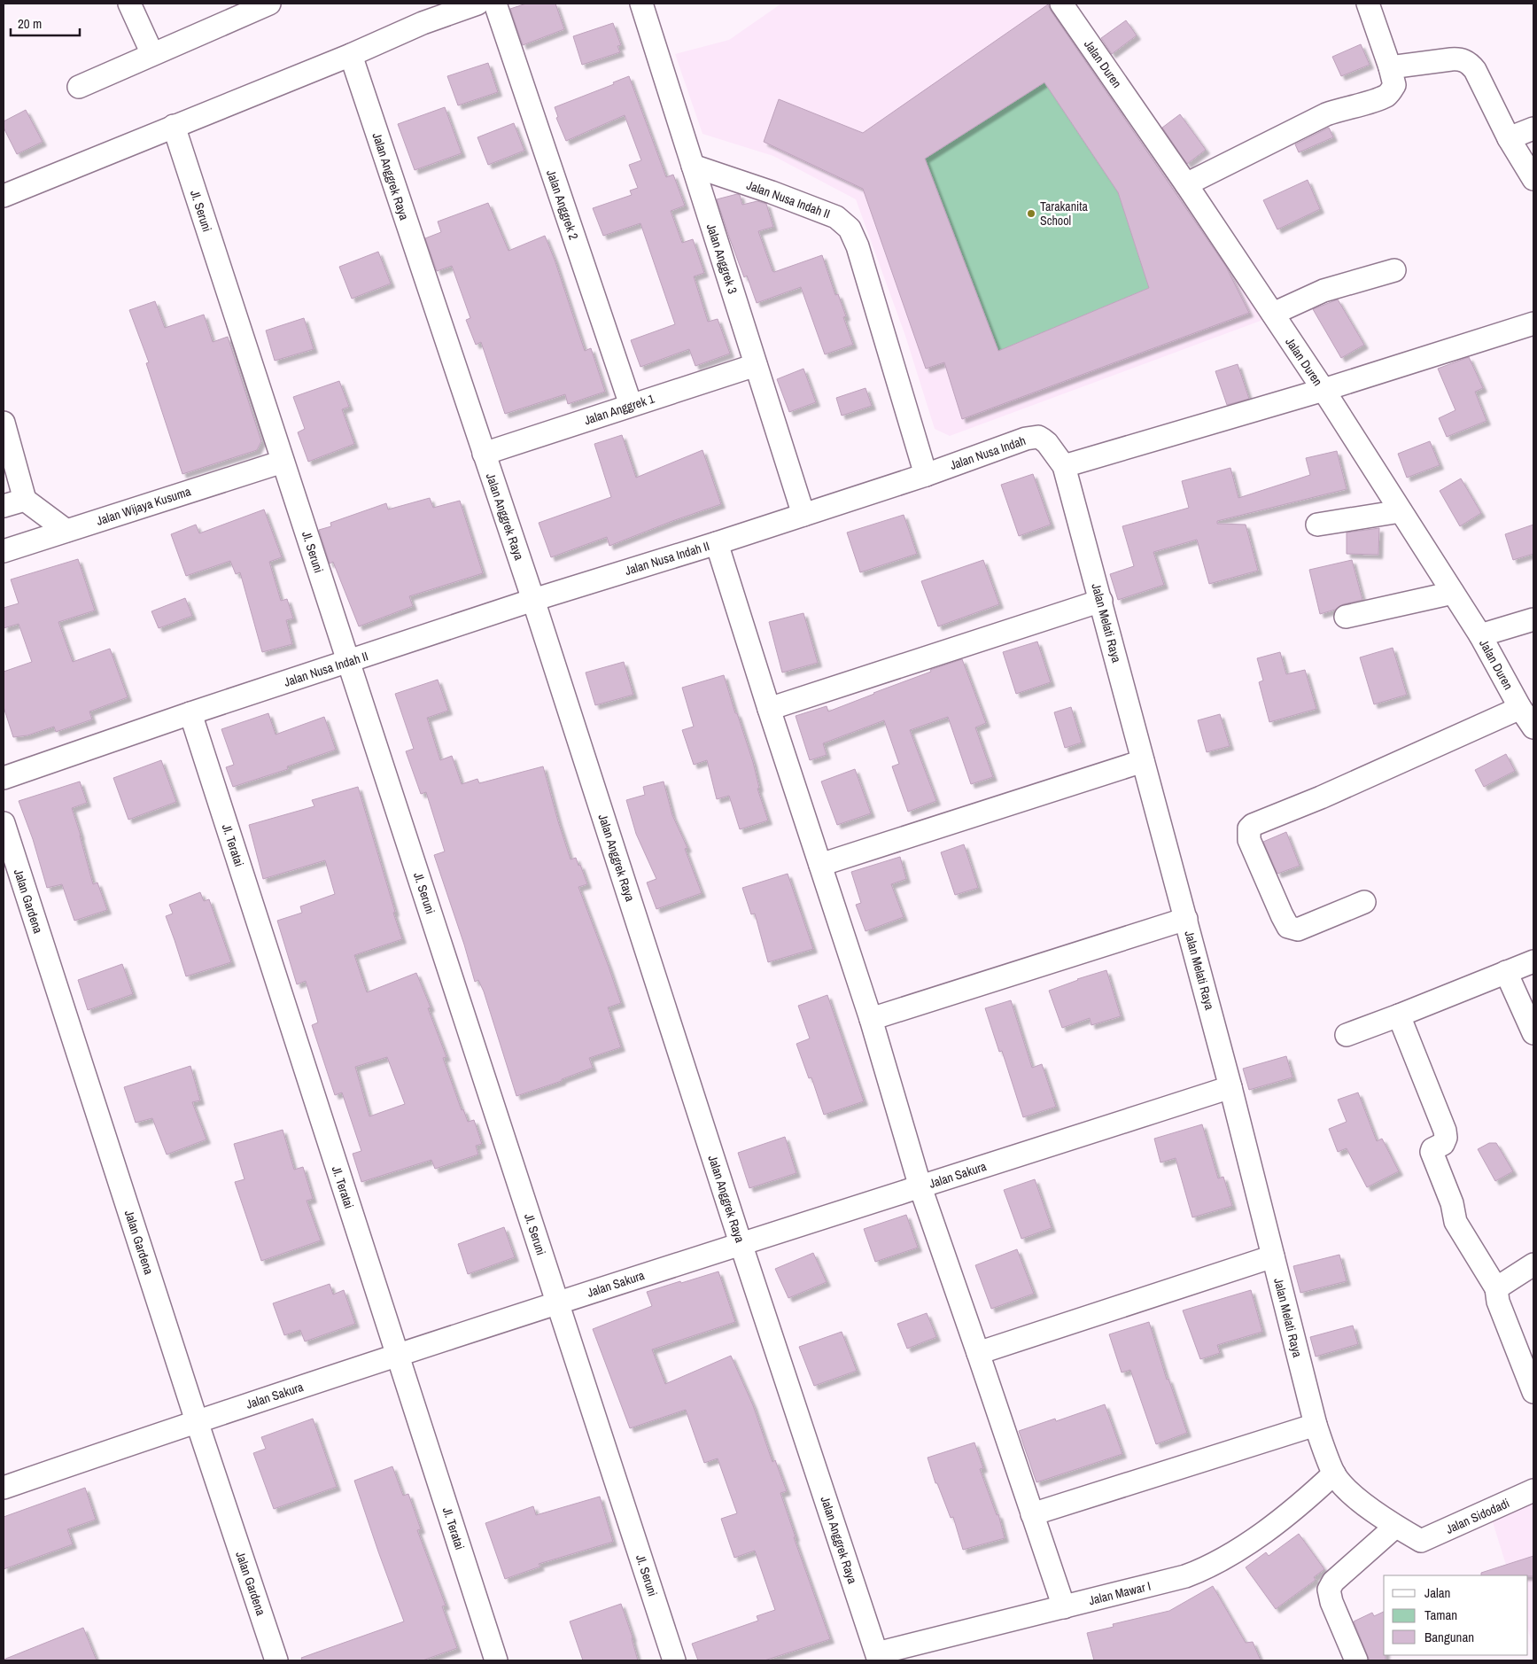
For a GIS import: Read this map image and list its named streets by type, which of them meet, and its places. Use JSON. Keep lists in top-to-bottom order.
{
  "streets": {
    "street": [
      "Jalan Duren",
      "Jalan Anggrek Raya",
      "Jalan Nusa Indah II",
      "Jalan Anggrek 2",
      "Jl. Seruni",
      "Jalan Anggrek 3",
      "Jalan Anggrek 1",
      "Jalan Nusa Indah",
      "Jalan Wijaya Kusuma",
      "Jalan Melati Raya",
      "Jl. Teratai",
      "Jalan Gardena",
      "Jalan Sakura",
      "Jalan Sidodadi",
      "Jalan Mawar I"
    ]
  },
  "crossings": [
    ["Jalan Anggrek Raya", "Jalan Nusa Indah II"],
    ["Jalan Anggrek Raya", "Jalan Anggrek 1"],
    ["Jalan Anggrek Raya", "Jalan Sakura"],
    ["Jalan Anggrek Raya", "Jalan Mawar I"],
    ["Jalan Nusa Indah II", "Jl. Seruni"],
    ["Jalan Nusa Indah II", "Jalan Anggrek 3"],
    ["Jalan Nusa Indah II", "Jalan Nusa Indah"],
    ["Jalan Nusa Indah II", "Jl. Teratai"],
    ["Jalan Anggrek 2", "Jalan Anggrek 1"],
    ["Jl. Seruni", "Jalan Wijaya Kusuma"],
    ["Jl. Seruni", "Jalan Sakura"],
    ["Jalan Anggrek 3", "Jalan Anggrek 1"],
    ["Jalan Nusa Indah", "Jalan Melati Raya"],
    ["Jalan Melati Raya", "Jalan Sakura"],
    ["Jalan Melati Raya", "Jalan Mawar I"],
    ["Jl. Teratai", "Jalan Sakura"],
    ["Jalan Gardena", "Jalan Sakura"]
  ],
  "places": ["Tarakanita School"],
  "legend": ["Jalan", "Taman", "Bangunan"],
  "scale_bar": "20 m"
}
